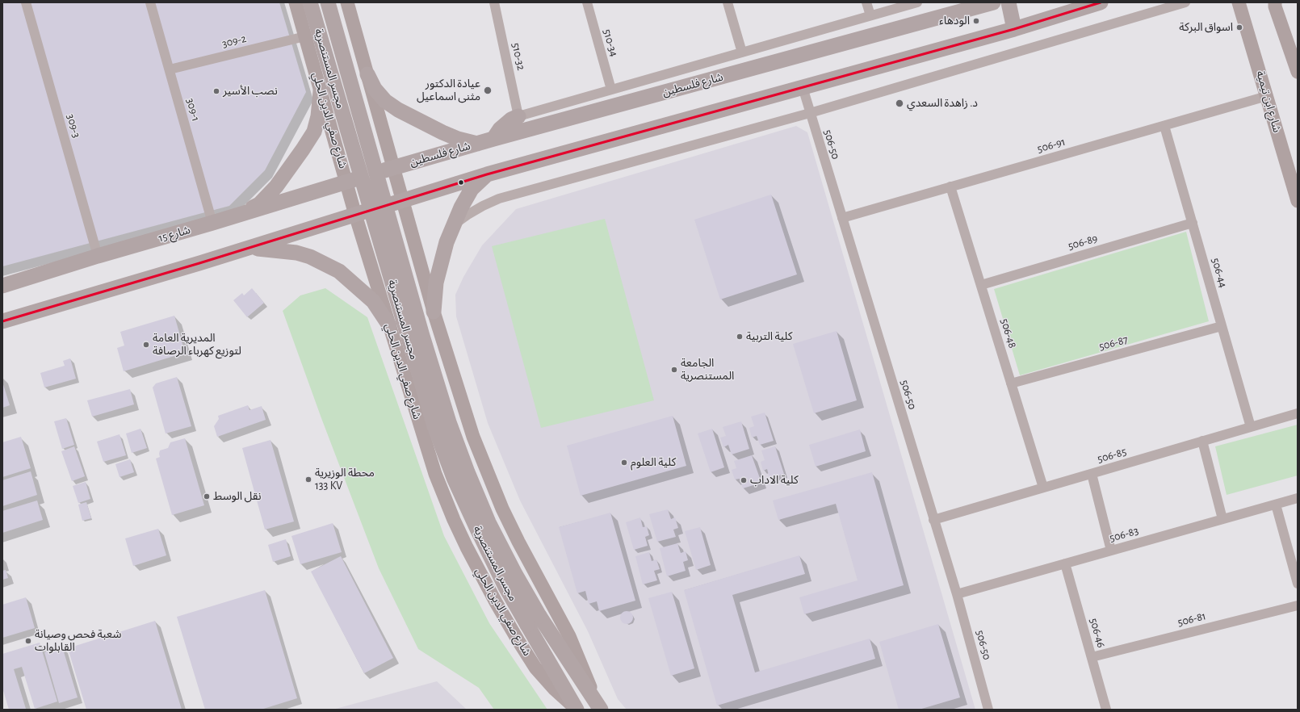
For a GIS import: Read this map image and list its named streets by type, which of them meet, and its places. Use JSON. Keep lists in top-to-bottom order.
{
  "streets": {
    "main road": [
      "مجسر المستنصرية",
      "شارع فلسطين",
      "شارع صفي الدين الحلي",
      "شارع 15"
    ],
    "street": [
      "309-2",
      "510-34",
      "510-32",
      "شارع ابن تيمية",
      "309-1",
      "309-3",
      "506-50",
      "506-91",
      "506-89",
      "506-44",
      "506-48",
      "506-87",
      "506-85",
      "506-83",
      "506-81",
      "506-46"
    ]
  },
  "crossings": [
    ["309-2", "309-1"],
    ["309-2", "شارع صفي الدين الحلي"],
    ["مجسر المستنصرية", "شارع صفي الدين الحلي"],
    ["شارع ابن تيمية", "506-91"],
    ["309-1", "شارع 15"],
    ["شارع صفي الدين الحلي", "شارع 15"],
    ["309-3", "شارع 15"],
    ["506-50", "506-91"],
    ["506-50", "506-85"],
    ["506-50", "506-83"],
    ["506-91", "506-44"],
    ["506-91", "506-48"],
    ["506-89", "506-44"],
    ["506-89", "506-48"],
    ["506-44", "506-87"],
    ["506-44", "506-85"],
    ["506-48", "506-87"],
    ["506-48", "506-85"],
    ["506-83", "506-46"],
    ["506-81", "506-46"]
  ],
  "places": [
    "الودهاء",
    "اسواق البركة",
    "عيادة الدكتور مثنى اسماعيل",
    "نصب الأسير",
    "د. زاهدة السعدي",
    "كلية التربية",
    "المديرية العامة لتوزيع كهرباء الرصافة",
    "الجامعة المستنصرية",
    "كلية العلوم",
    "محطة الوزيرية 133 KV",
    "كلية الاداب",
    "نقل الوسط",
    "شعبة فحص وصيانة القابلوات"
  ]
}
